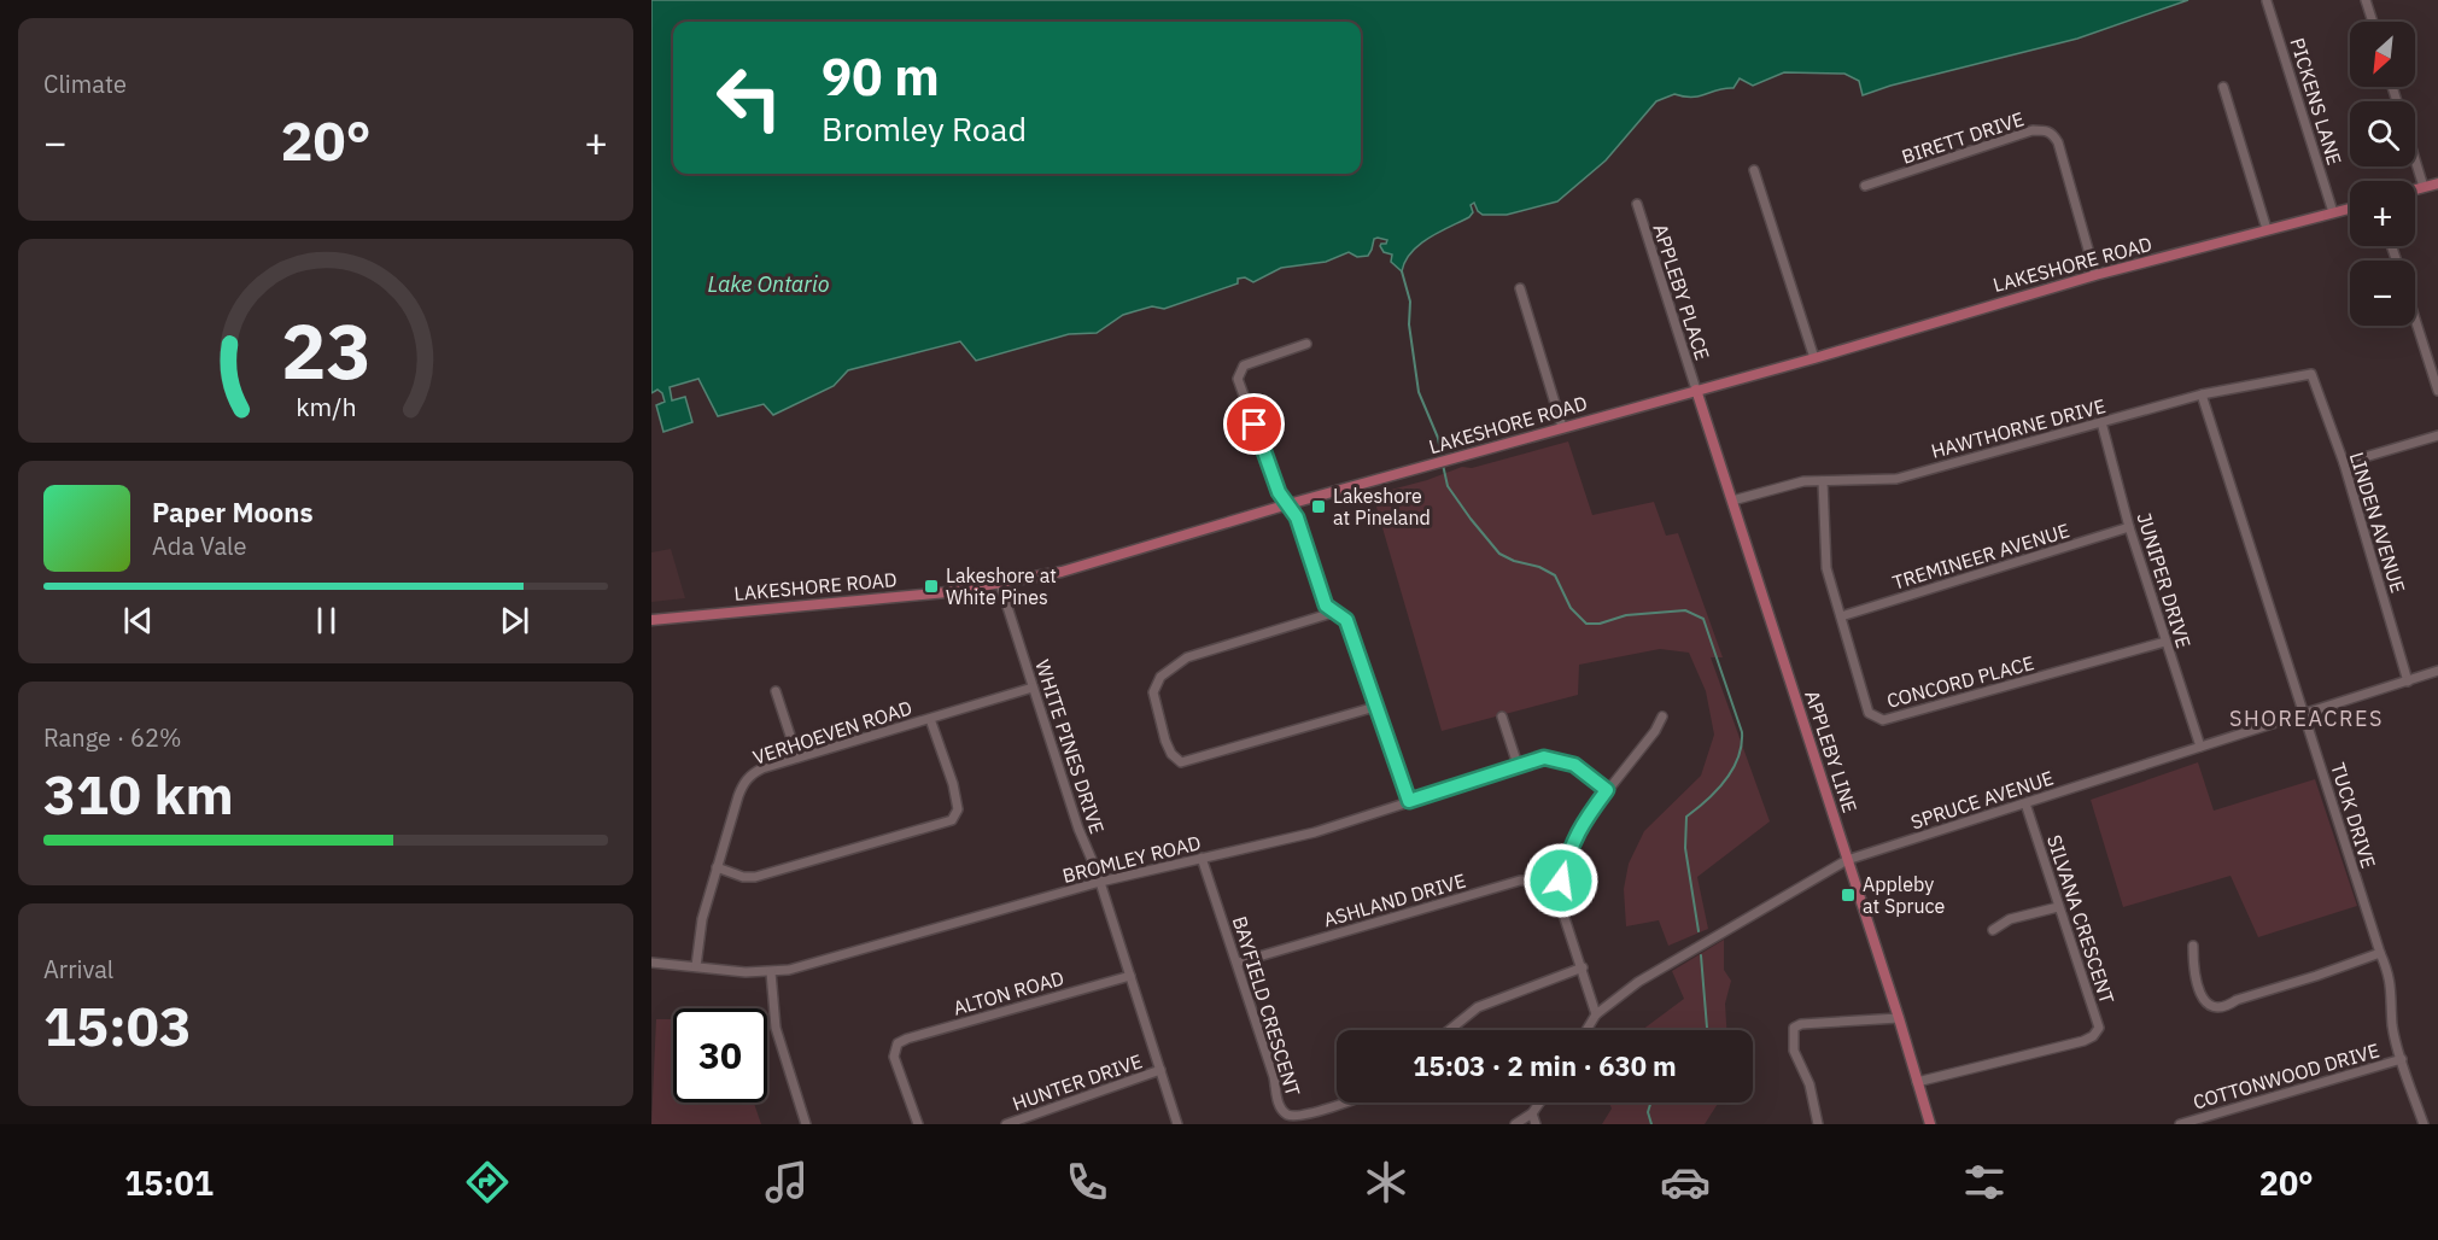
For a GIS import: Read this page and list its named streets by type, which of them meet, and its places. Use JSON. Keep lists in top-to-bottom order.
{
  "streets": {
    "main road": ["LAKESHORE ROAD", "APPLEBY LINE"],
    "street": [
      "PICKENS LANE",
      "BIRETT DRIVE",
      "APPLEBY PLACE",
      "HAWTHORNE DRIVE",
      "LINDEN AVENUE",
      "TREMINEER AVENUE",
      "JUNIPER DRIVE",
      "CONCORD PLACE",
      "VERHOEVEN ROAD",
      "WHITE PINES DRIVE",
      "SPRUCE AVENUE",
      "TUCK DRIVE",
      "BROMLEY ROAD",
      "ASHLAND DRIVE",
      "SILVANA CRESCENT",
      "ALTON ROAD",
      "BAYFIELD CRESCENT",
      "COTTONWOOD DRIVE",
      "HUNTER DRIVE"
    ]
  },
  "crossings": [
    ["PICKENS LANE", "LAKESHORE ROAD"],
    ["BIRETT DRIVE", "LAKESHORE ROAD"],
    ["LAKESHORE ROAD", "APPLEBY PLACE"],
    ["LAKESHORE ROAD", "WHITE PINES DRIVE"],
    ["LAKESHORE ROAD", "APPLEBY LINE"],
    ["APPLEBY PLACE", "APPLEBY LINE"],
    ["HAWTHORNE DRIVE", "LINDEN AVENUE"],
    ["HAWTHORNE DRIVE", "JUNIPER DRIVE"],
    ["HAWTHORNE DRIVE", "CONCORD PLACE"],
    ["HAWTHORNE DRIVE", "APPLEBY LINE"],
    ["HAWTHORNE DRIVE", "TUCK DRIVE"],
    ["LINDEN AVENUE", "SPRUCE AVENUE"],
    ["TREMINEER AVENUE", "JUNIPER DRIVE"],
    ["TREMINEER AVENUE", "CONCORD PLACE"],
    ["JUNIPER DRIVE", "CONCORD PLACE"],
    ["JUNIPER DRIVE", "SPRUCE AVENUE"],
    ["VERHOEVEN ROAD", "WHITE PINES DRIVE"],
    ["VERHOEVEN ROAD", "BROMLEY ROAD"],
    ["WHITE PINES DRIVE", "BROMLEY ROAD"],
    ["WHITE PINES DRIVE", "ALTON ROAD"],
    ["WHITE PINES DRIVE", "HUNTER DRIVE"],
    ["APPLEBY LINE", "SPRUCE AVENUE"],
    ["APPLEBY LINE", "SILVANA CRESCENT"],
    ["SPRUCE AVENUE", "TUCK DRIVE"],
    ["SPRUCE AVENUE", "SILVANA CRESCENT"],
    ["TUCK DRIVE", "COTTONWOOD DRIVE"],
    ["BROMLEY ROAD", "BAYFIELD CRESCENT"],
    ["ASHLAND DRIVE", "BAYFIELD CRESCENT"]
  ],
  "districts": ["SHOREACRES"],
  "water": ["Lake Ontario"],
  "places": {
    "transit": ["Lakeshore at Pineland", "Lakeshore at White Pines", "Appleby at Spruce"]
  },
  "north": "bottom left",
  "page": {
    "tile": [
      "Climate",
      ["Range · 62%", "310 km"],
      ["Arrival", "15:03"]
    ],
    "map_buttons": ["+", "−"],
    "turn": ["90 m", "Bromley Road"],
    "heat": ["−", "20°", "+"],
    "song": ["Paper Moons", "Ada Vale"],
    "limit": "30",
    "trip": "15:03 · 2 min · 630 m",
    "tabs": ["15:01", "20°"],
    "gauge": ["23", "km/h"]
  }
}
